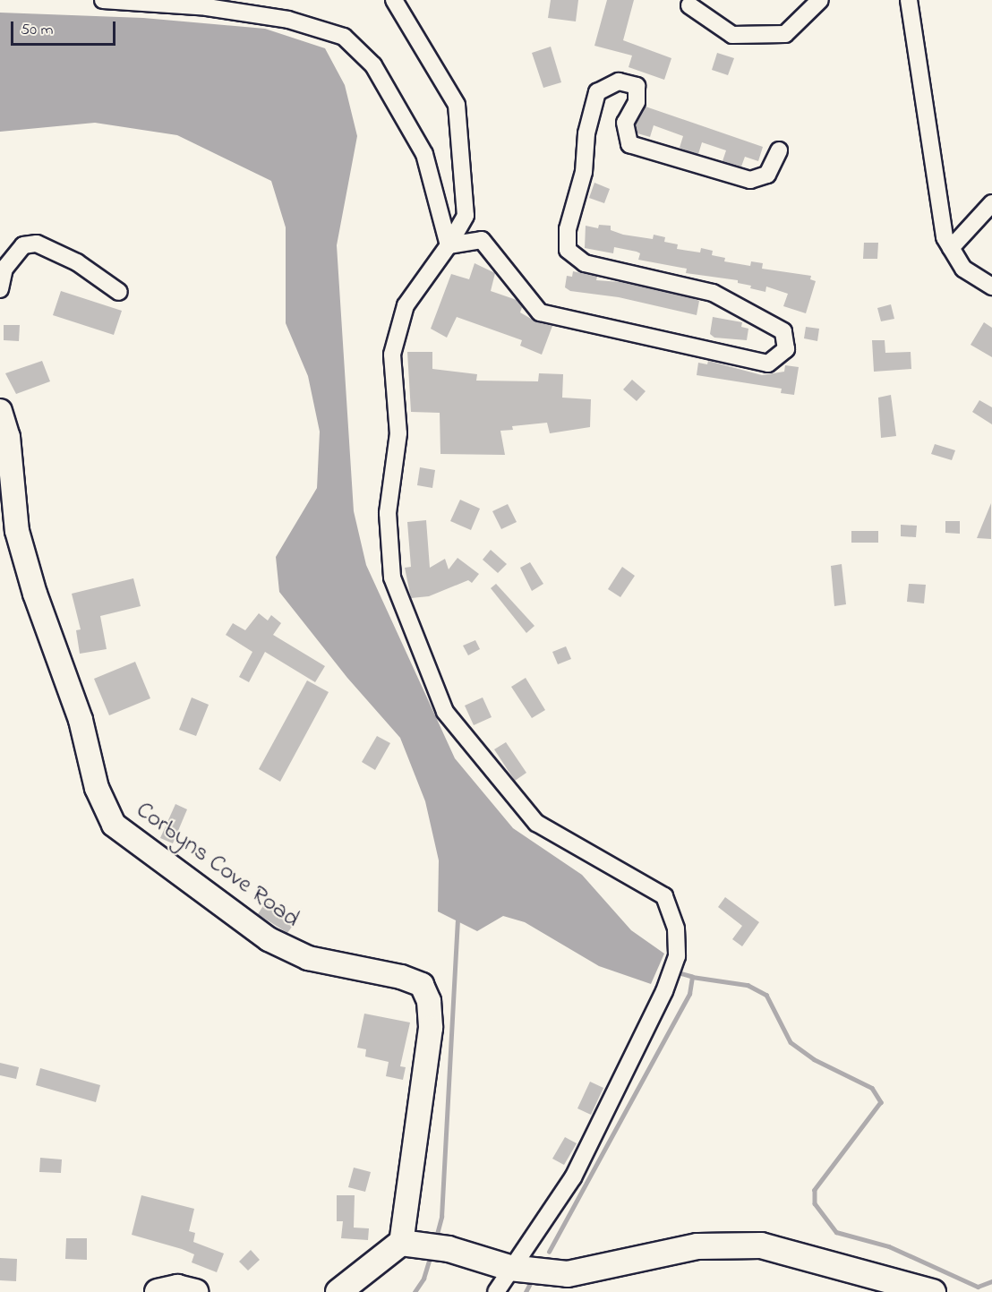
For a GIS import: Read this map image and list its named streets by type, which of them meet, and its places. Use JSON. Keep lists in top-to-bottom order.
{
  "streets": {
    "main road": ["Corbyns Cove Road"]
  },
  "scale_bar": "50 m"
}
